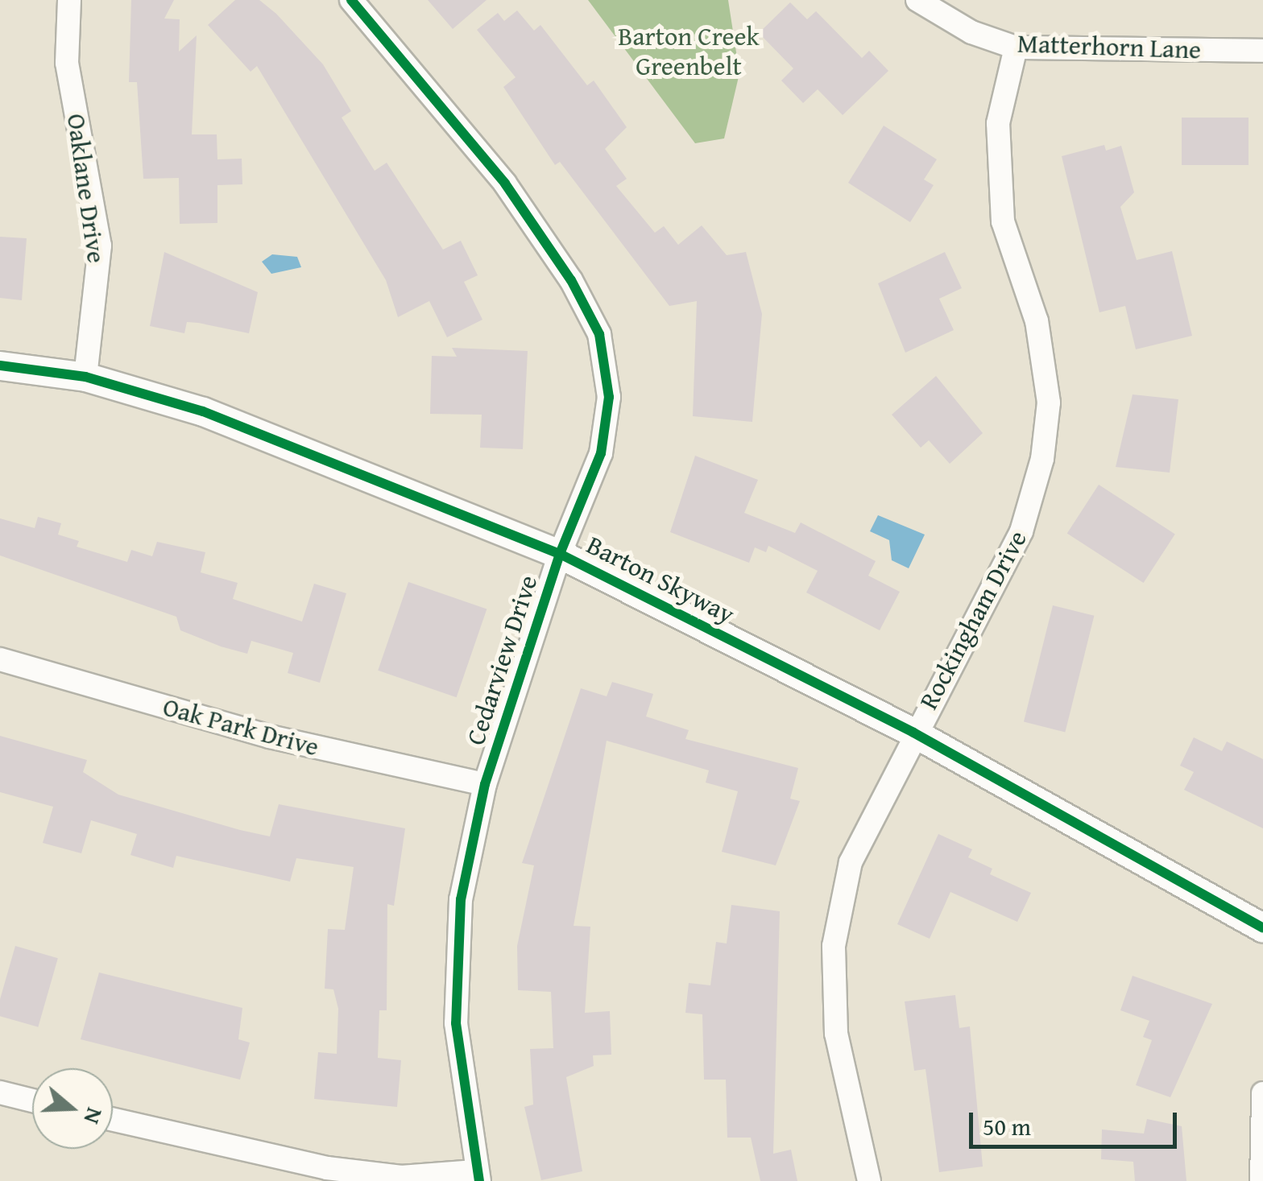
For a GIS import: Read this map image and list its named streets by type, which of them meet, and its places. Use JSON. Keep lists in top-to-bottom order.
{
  "streets": {
    "street": [
      "Matterhorn Lane",
      "Oaklane Drive",
      "Barton Skyway",
      "Rockingham Drive",
      "Cedarview Drive",
      "Oak Park Drive"
    ]
  },
  "crossings": [
    ["Matterhorn Lane", "Rockingham Drive"],
    ["Oaklane Drive", "Barton Skyway"],
    ["Barton Skyway", "Rockingham Drive"],
    ["Barton Skyway", "Cedarview Drive"],
    ["Cedarview Drive", "Oak Park Drive"]
  ],
  "parks": ["Barton Creek Greenbelt"],
  "scale_bar": "50 m",
  "north": "right"
}
